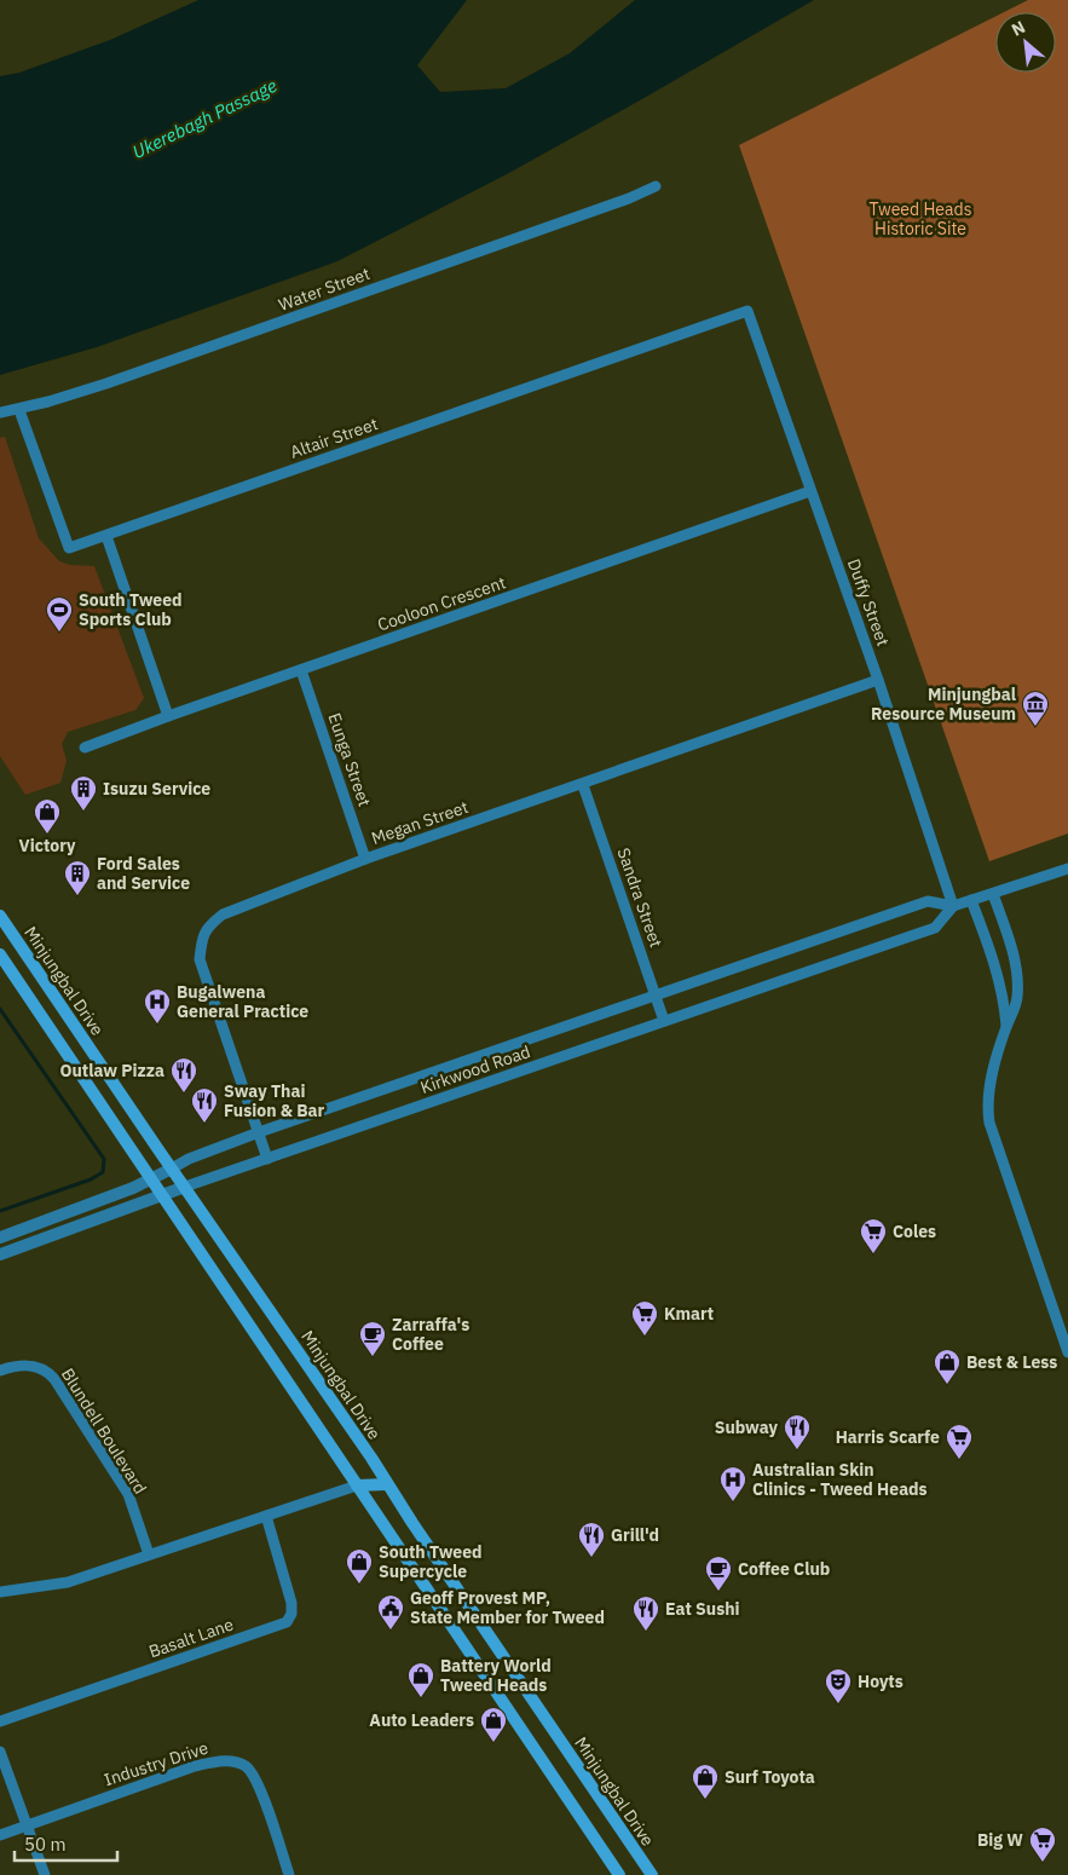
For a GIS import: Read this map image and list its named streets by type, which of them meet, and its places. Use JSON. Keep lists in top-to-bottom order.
{
  "streets": {
    "main road": ["Minjungbal Drive"],
    "street": [
      "Water Street",
      "Altair Street",
      "Duffy Street",
      "Cooloon Crescent",
      "Eunga Street",
      "Megan Street",
      "Sandra Street",
      "Kirkwood Road",
      "Blundell Boulevard",
      "Basalt Lane",
      "Industry Drive"
    ]
  },
  "crossings": [
    ["Water Street", "Altair Street"],
    ["Altair Street", "Duffy Street"],
    ["Duffy Street", "Cooloon Crescent"],
    ["Duffy Street", "Megan Street"],
    ["Duffy Street", "Kirkwood Road"],
    ["Cooloon Crescent", "Eunga Street"],
    ["Eunga Street", "Megan Street"],
    ["Megan Street", "Sandra Street"],
    ["Megan Street", "Kirkwood Road"],
    ["Sandra Street", "Kirkwood Road"],
    ["Minjungbal Drive", "Kirkwood Road"]
  ],
  "water": ["Ukerebagh Passage"],
  "parks": ["Tweed Heads Historic Site"],
  "places": {
    "sports": ["South Tweed Sports Club"],
    "museum": ["Minjungbal Resource Museum"],
    "building": ["Isuzu Service", "Ford Sales and Service"],
    "shop": [
      "Victory",
      "Best & Less",
      "South Tweed Supercycle",
      "Battery World Tweed Heads",
      "Auto Leaders",
      "Surf Toyota"
    ],
    "hospital": ["Bugalwena General Practice", "Australian Skin Clinics - Tweed Heads"],
    "restaurant": [
      "Outlaw Pizza",
      "Sway Thai Fusion & Bar",
      "Subway",
      "Grill'd",
      "Eat Sushi"
    ],
    "supermarket": [
      "Coles",
      "Kmart",
      "Harris Scarfe",
      "Big W"
    ],
    "cafe": ["Zarraffa's Coffee", "Coffee Club"],
    "public building": ["Geoff Provest MP, State Member for Tweed"],
    "theatre": ["Hoyts"]
  },
  "scale_bar": "50 m",
  "north": "top left"
}
